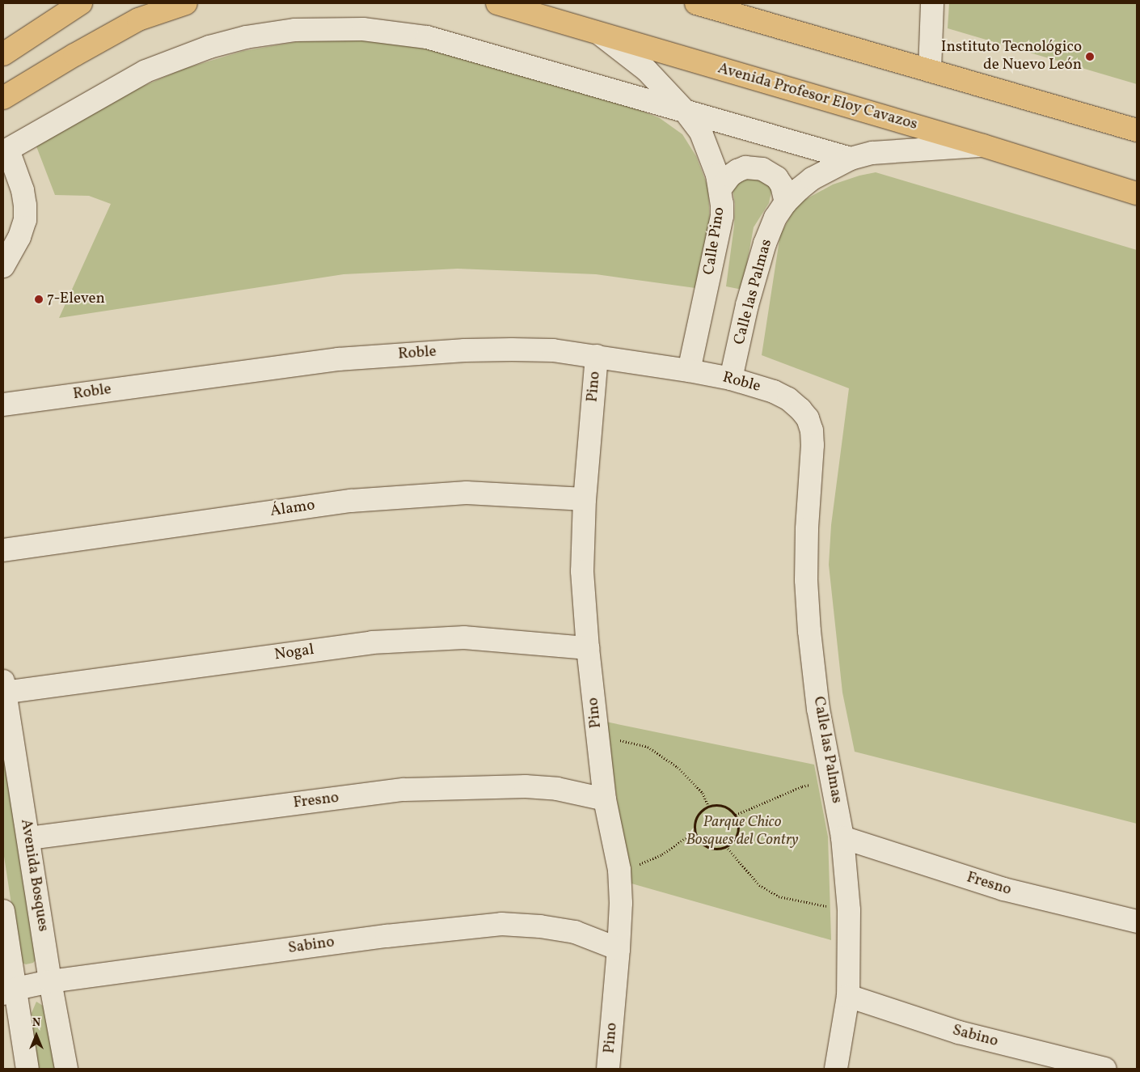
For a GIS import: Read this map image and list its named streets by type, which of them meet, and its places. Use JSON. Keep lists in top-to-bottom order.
{
  "streets": {
    "main road": ["Avenida Profesor Eloy Cavazos"],
    "street": [
      "Calle Pino",
      "Calle las Palmas",
      "Roble",
      "Pino",
      "Álamo",
      "Nogal",
      "Fresno",
      "Avenida Bosques",
      "Sabino"
    ]
  },
  "crossings": [
    ["Avenida Profesor Eloy Cavazos", "Calle Pino"],
    ["Avenida Profesor Eloy Cavazos", "Calle las Palmas"],
    ["Calle Pino", "Roble"],
    ["Calle las Palmas", "Roble"],
    ["Calle las Palmas", "Fresno"],
    ["Calle las Palmas", "Sabino"],
    ["Roble", "Pino"],
    ["Pino", "Álamo"],
    ["Pino", "Nogal"],
    ["Pino", "Fresno"],
    ["Pino", "Sabino"],
    ["Nogal", "Avenida Bosques"],
    ["Fresno", "Avenida Bosques"],
    ["Avenida Bosques", "Sabino"]
  ],
  "parks": ["Parque Chico Bosques del Contry"],
  "places": ["Instituto Tecnológico de Nuevo León", "7-Eleven"],
  "north": "top"
}
